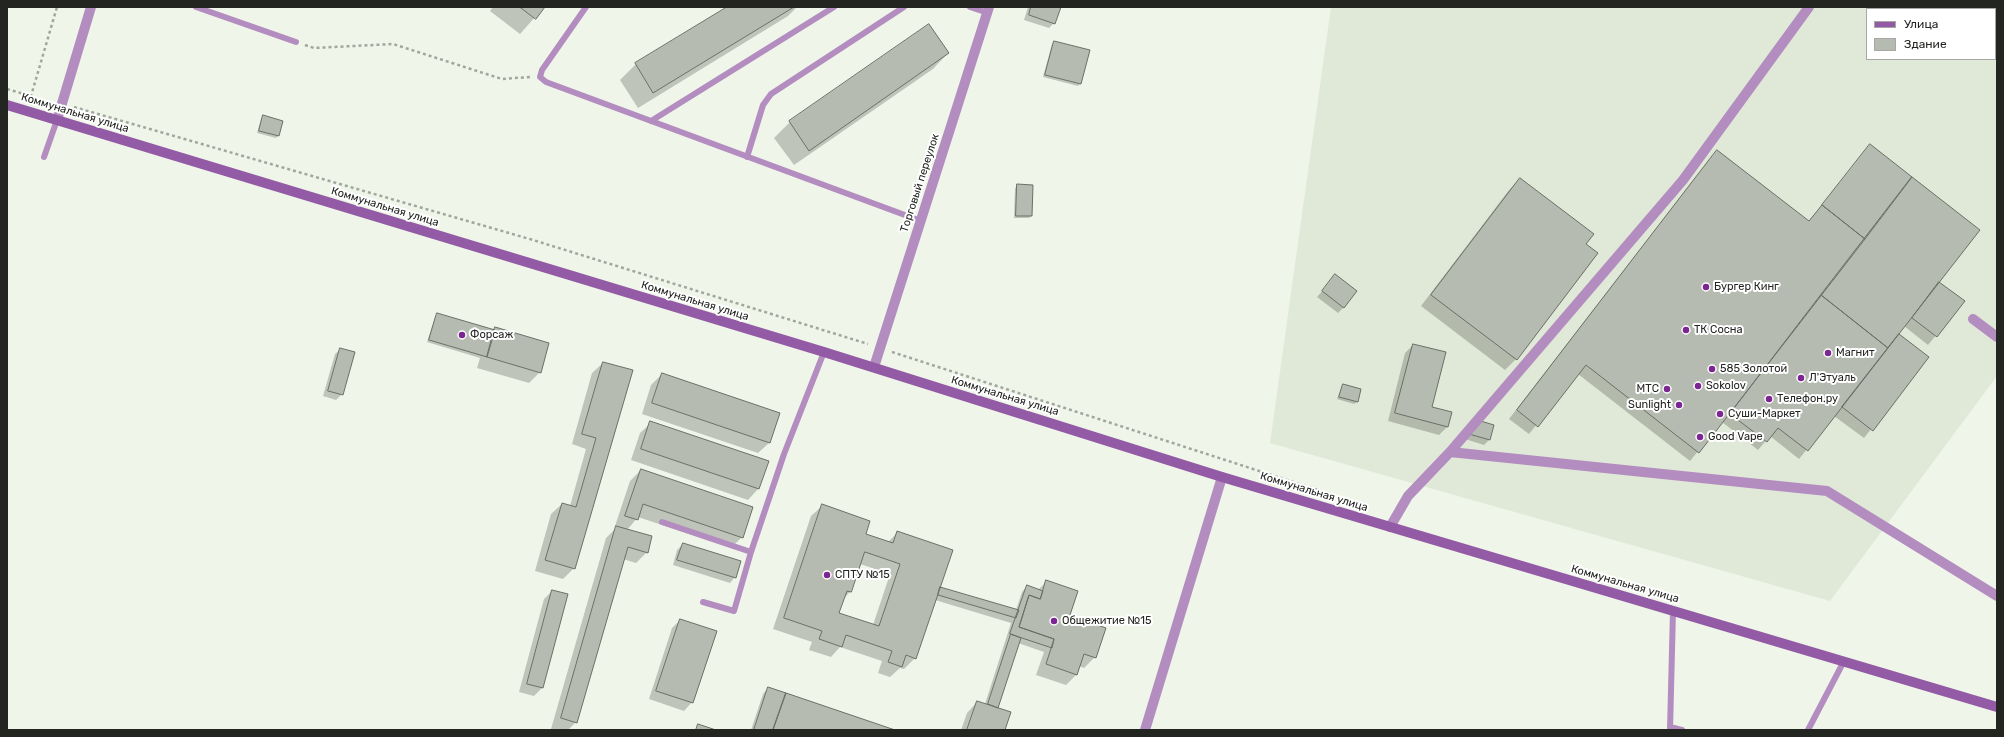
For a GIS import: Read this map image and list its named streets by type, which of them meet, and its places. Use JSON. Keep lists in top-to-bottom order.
{
  "streets": {
    "main road": ["Коммунальная улица"],
    "street": ["Торговый переулок"]
  },
  "crossings": [
    ["Коммунальная улица", "Торговый переулок"]
  ],
  "places": [
    "Бургер Кинг",
    "ТК Сосна",
    "Форсаж",
    "Магнит",
    "585 Золотой",
    "Л'Этуаль",
    "Sokolov",
    "МТС",
    "Телефон.ру",
    "Sunlight",
    "Суши-Маркет",
    "Good Vape",
    "СПТУ №15",
    "Общежитие №15"
  ],
  "legend": ["Улица", "Здание"]
}
